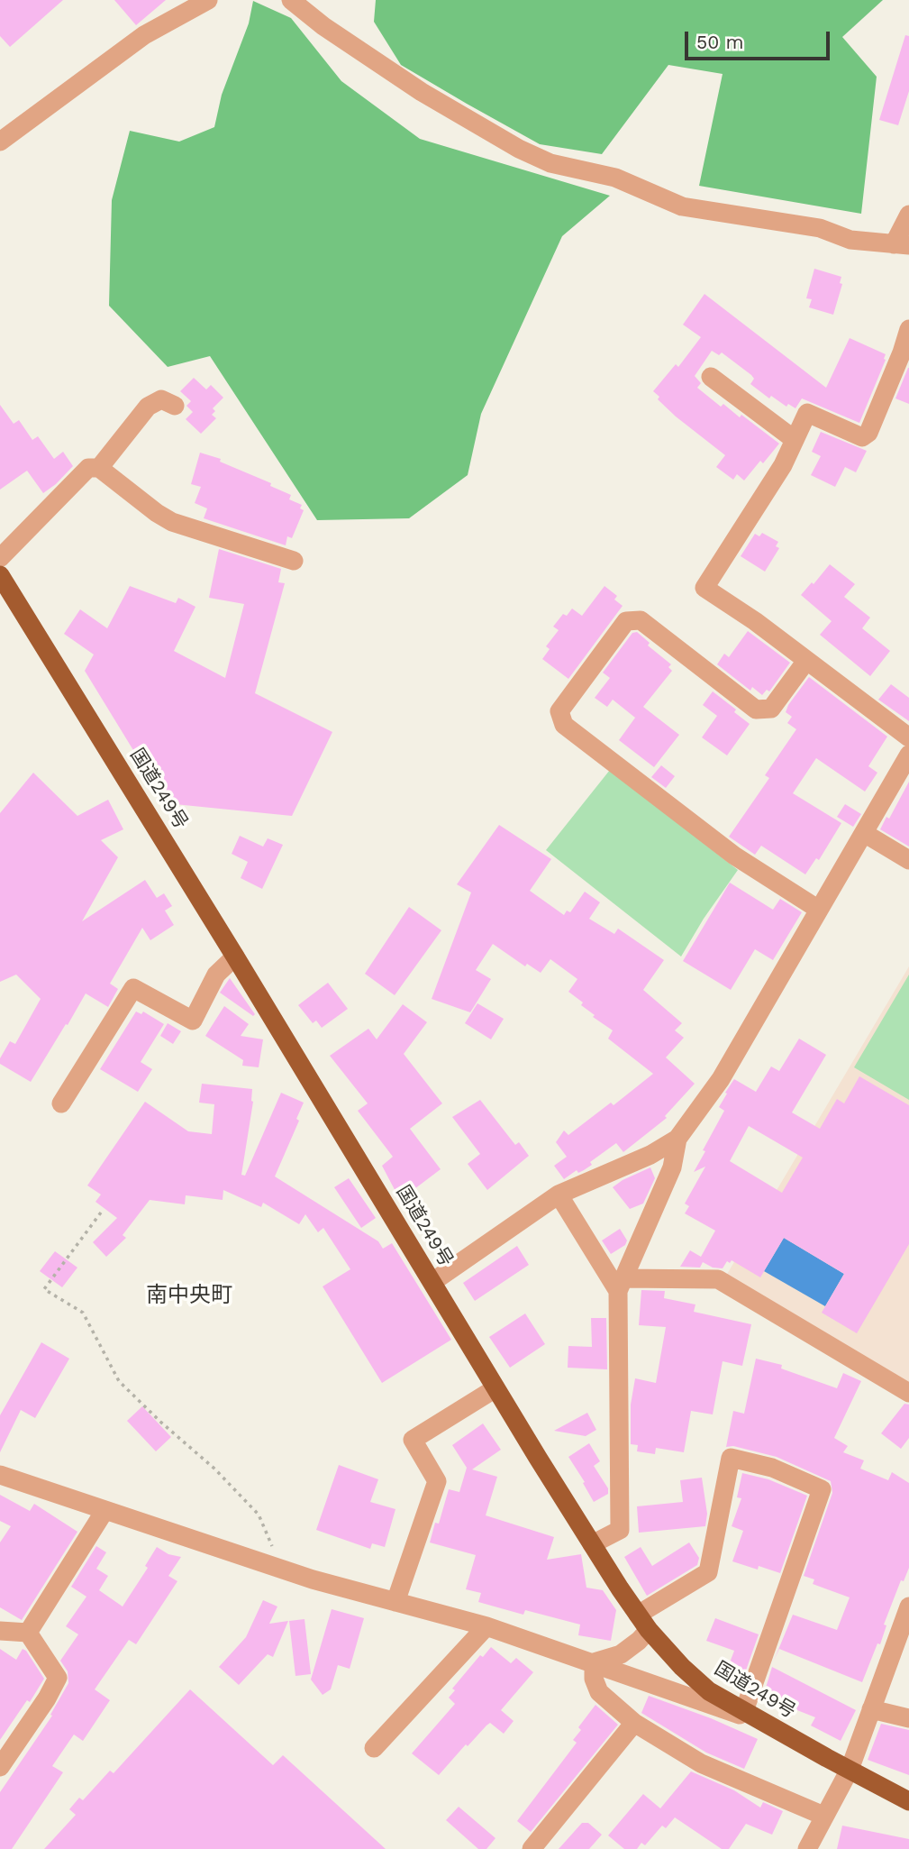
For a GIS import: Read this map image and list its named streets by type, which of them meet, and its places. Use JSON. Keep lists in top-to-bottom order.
{
  "streets": {
    "highway": ["国道249号"]
  },
  "districts": ["南中央町"],
  "scale_bar": "50 m"
}
